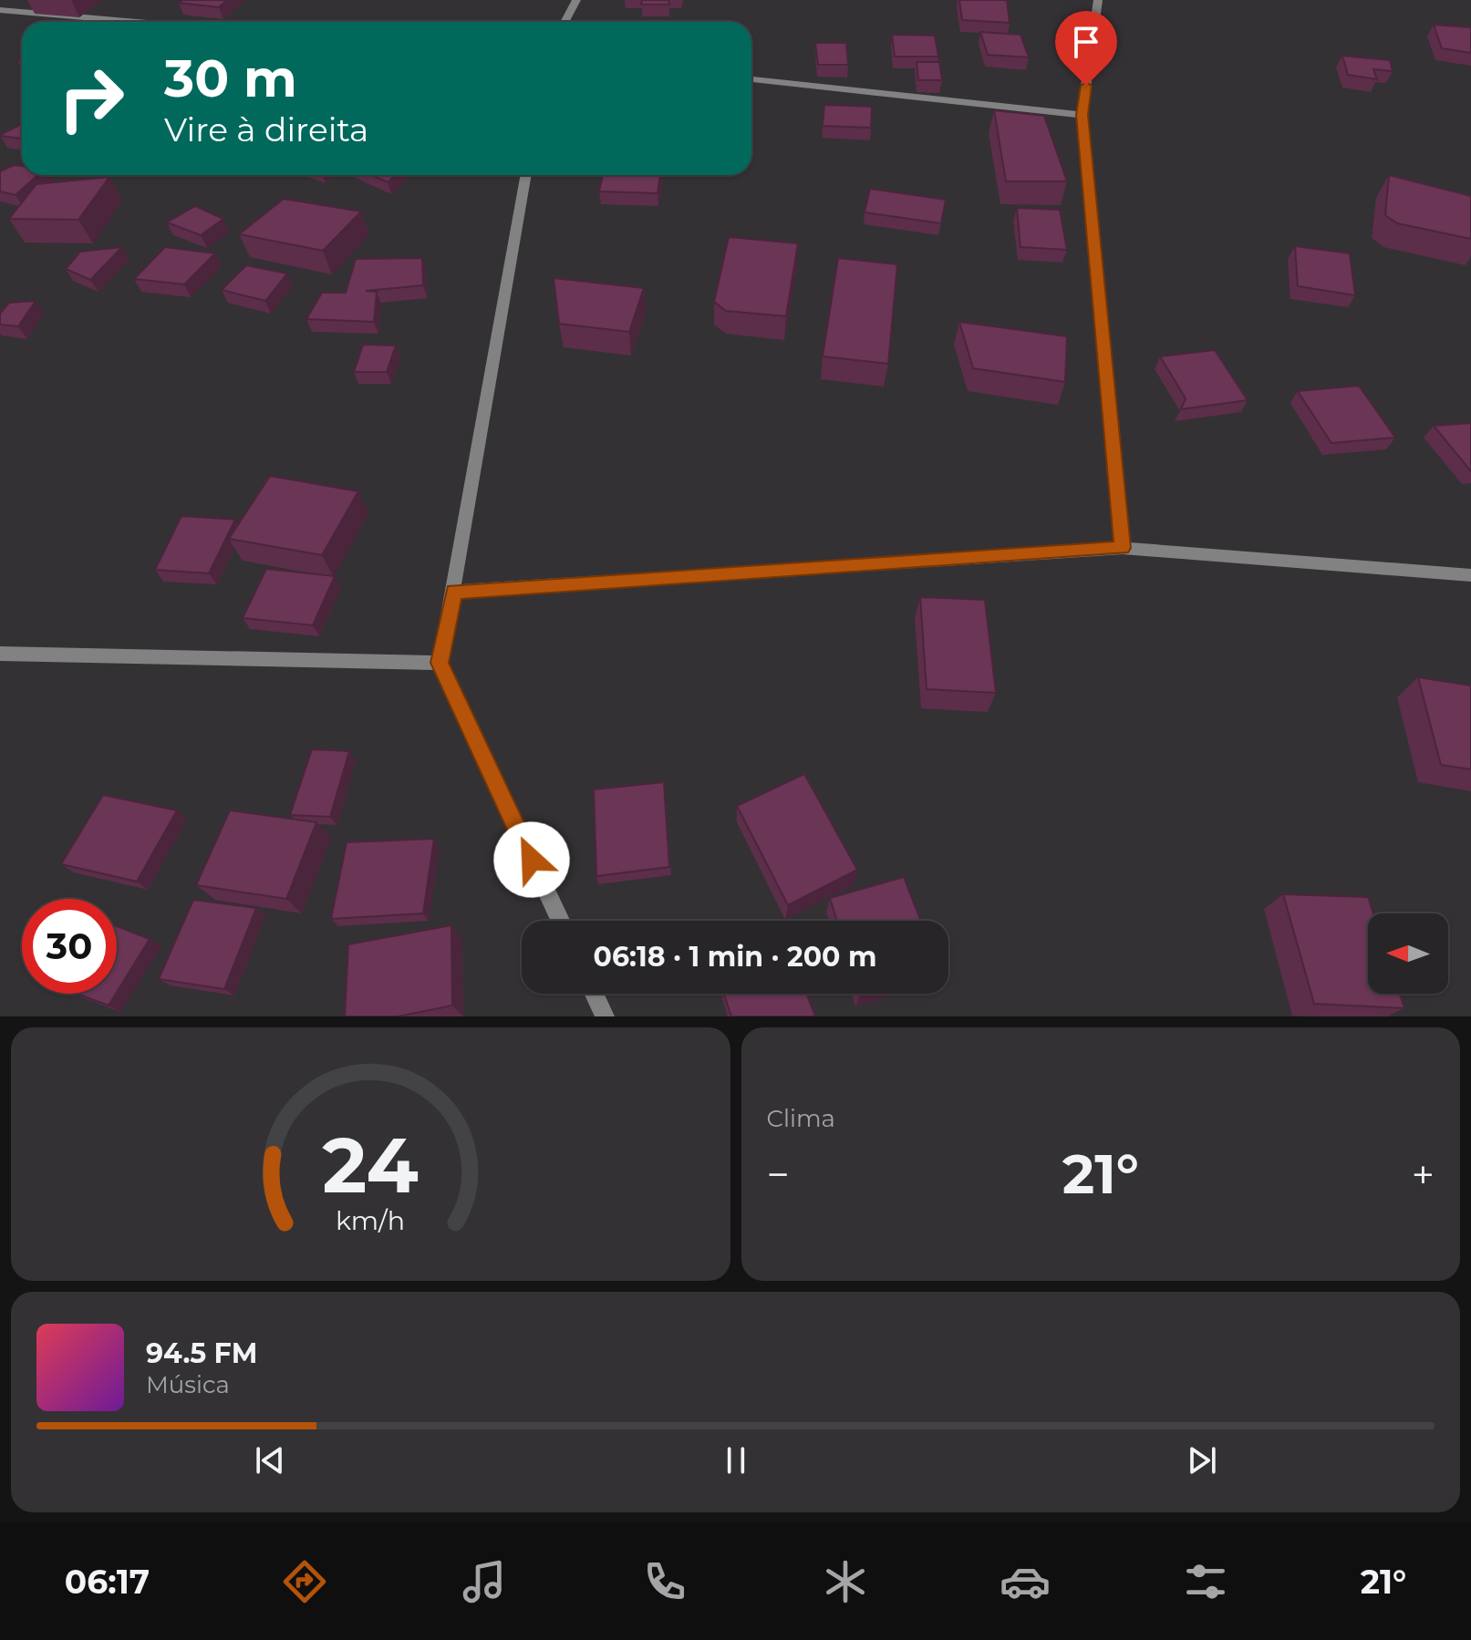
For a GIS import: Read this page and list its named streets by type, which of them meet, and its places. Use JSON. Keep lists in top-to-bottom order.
{
  "north": "left",
  "page": {
    "turn": ["30 m", "Vire à direita"],
    "limit": "30",
    "trip": "06:18 · 1 min · 200 m",
    "tile": "Clima",
    "heat": ["−", "21°", "+"],
    "song": ["94.5 FM", "Música"],
    "tabs": ["06:17", "21°"],
    "gauge": ["24", "km/h"]
  }
}
